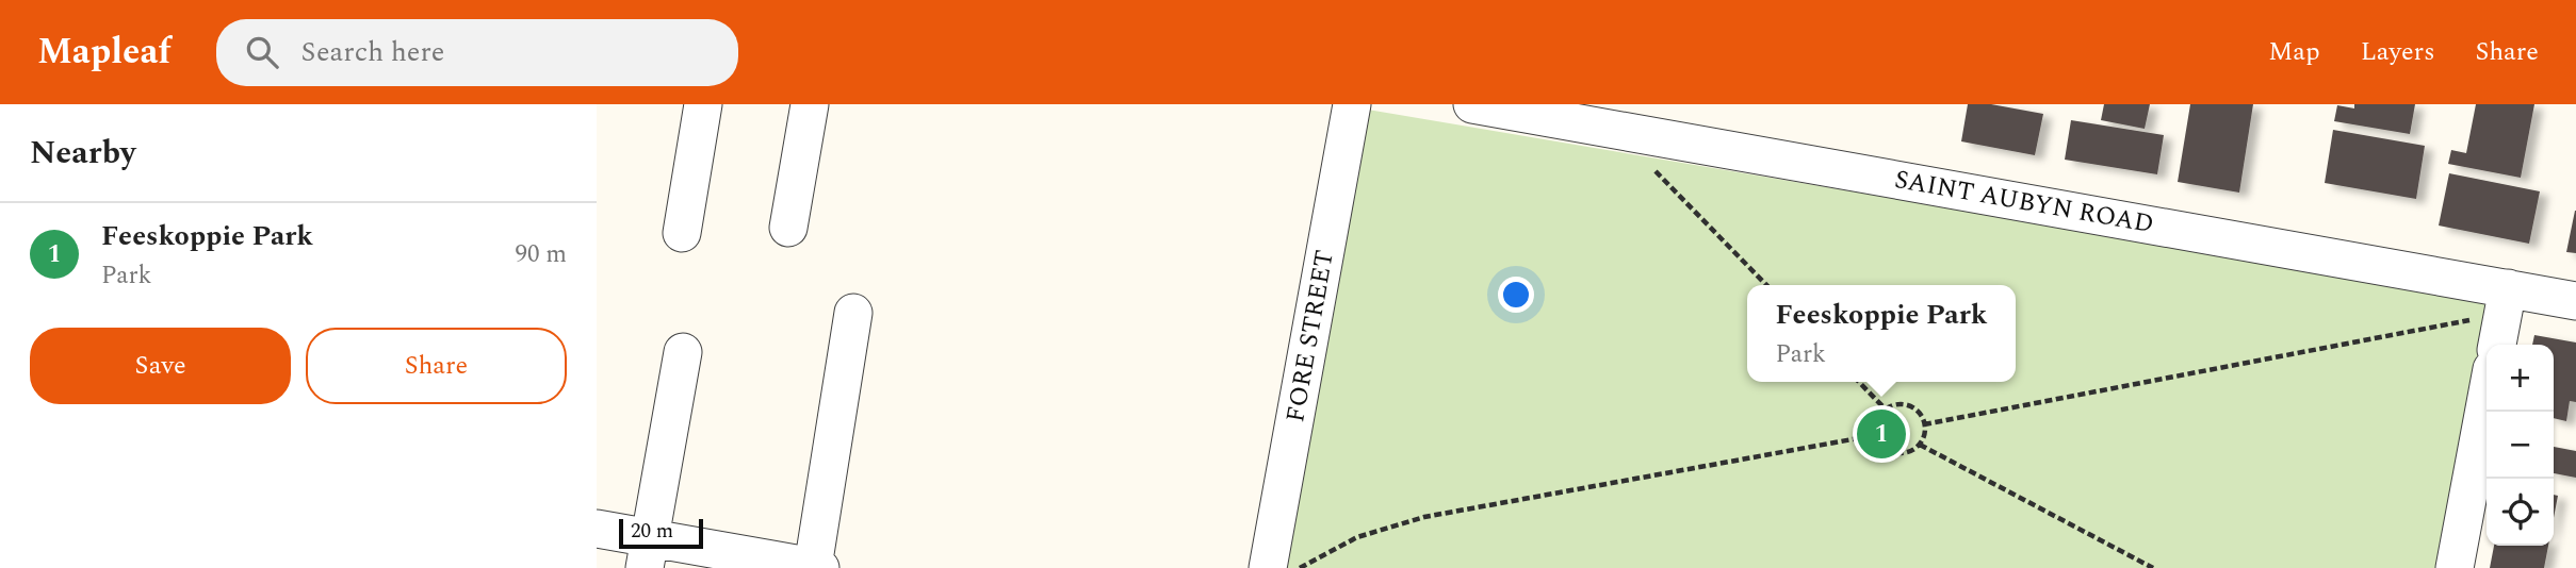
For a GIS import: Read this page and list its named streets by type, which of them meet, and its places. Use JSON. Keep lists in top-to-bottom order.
{
  "streets": {
    "street": ["SAINT AUBYN ROAD", "FORE STREET"]
  },
  "scale_bar": "20 m",
  "page": {
    "header": "Mapleaf",
    "search": "Search here",
    "nav": ["Map", "Layers", "Share"],
    "heading": "Nearby",
    "list": [
      {
        "mark": "1",
        "name": "Feeskoppie Park",
        "note": "Park",
        "value": "90 m"
      }
    ],
    "popup": ["Feeskoppie Park", "Park"],
    "buttons": ["Save", "Share"],
    "map_buttons": ["+", "−"],
    "pins": "1",
    "scale": "20 m"
  }
}
